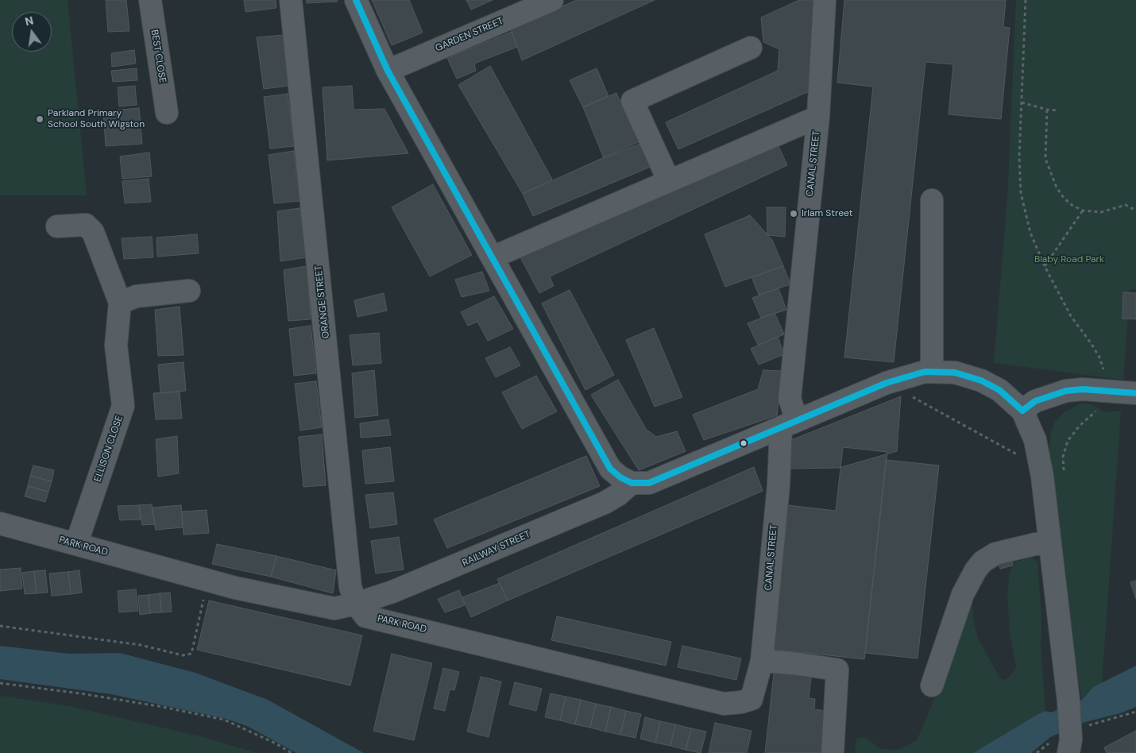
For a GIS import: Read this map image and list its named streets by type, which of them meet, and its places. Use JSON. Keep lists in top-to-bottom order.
{
  "streets": {
    "street": [
      "GARDEN STREET",
      "BEST CLOSE",
      "CANAL STREET",
      "ORANGE STREET",
      "ELLISON CLOSE",
      "PARK ROAD",
      "RAILWAY STREET"
    ]
  },
  "crossings": [
    ["CANAL STREET", "PARK ROAD"],
    ["ORANGE STREET", "PARK ROAD"],
    ["ORANGE STREET", "RAILWAY STREET"],
    ["ELLISON CLOSE", "PARK ROAD"],
    ["PARK ROAD", "RAILWAY STREET"]
  ],
  "parks": ["Blaby Road Park"],
  "places": ["Parkland Primary School South Wigston", "Irlam Street"],
  "north": "top"
}
